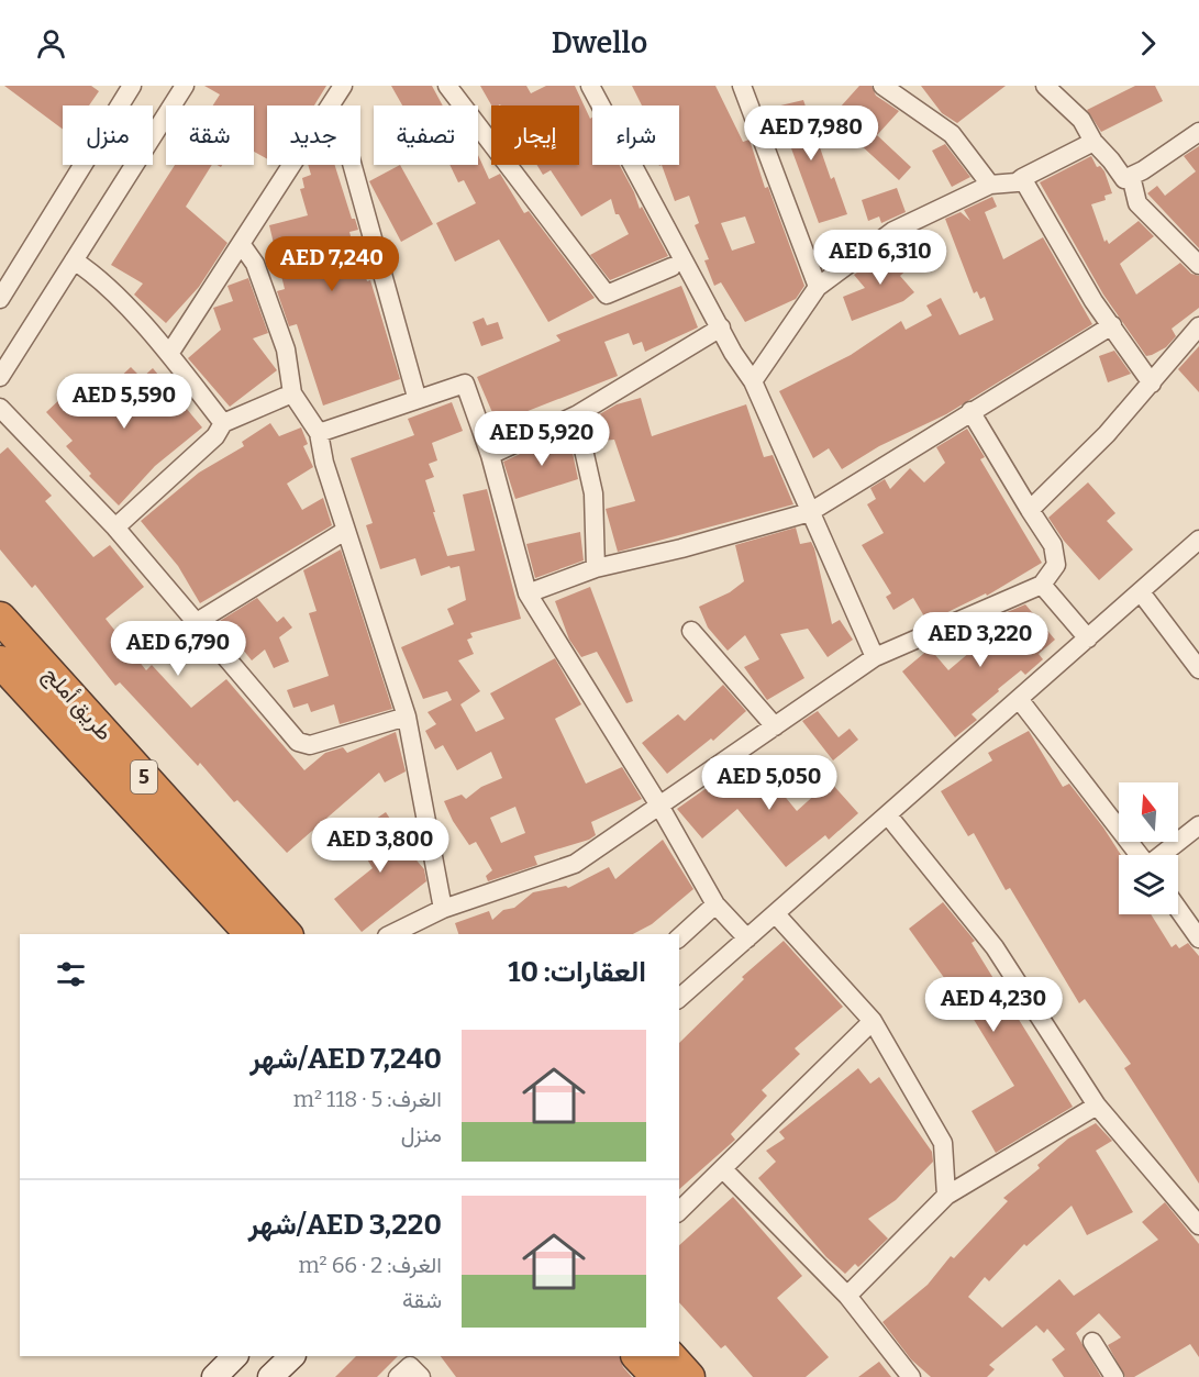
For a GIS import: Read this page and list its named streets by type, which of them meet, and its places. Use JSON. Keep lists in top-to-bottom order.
{
  "streets": {
    "highway": ["طريق أملج", "5"]
  },
  "north": "top",
  "page": {
    "header": "Dwello",
    "price": [
      "AED 7,980",
      "AED 6,310",
      "AED 7,240",
      "AED 5,590",
      "AED 5,920",
      "AED 3,220",
      "AED 6,790",
      "AED 5,050",
      "AED 3,800",
      "AED 4,230"
    ],
    "chip": [
      "شراء",
      "إيجار",
      "تصفية",
      "جديد",
      "شقة",
      "منزل"
    ],
    "heading": "العقارات: 10",
    "list": [
      {
        "name": "AED 7,240/شهر",
        "note": "الغرف: 5 · 118 m² · منزل"
      },
      {
        "name": "AED 3,220/شهر",
        "note": "الغرف: 2 · 66 m² · شقة"
      }
    ]
  }
}
